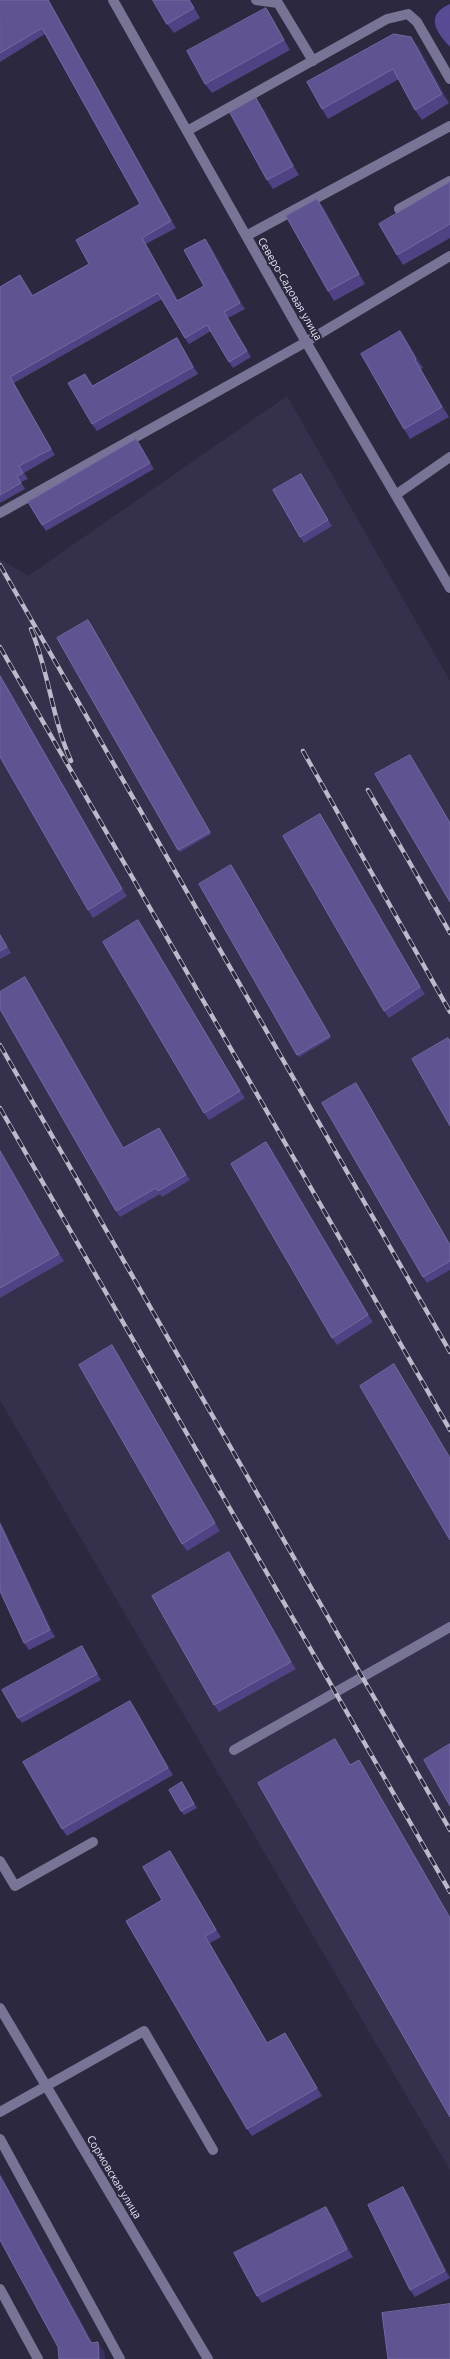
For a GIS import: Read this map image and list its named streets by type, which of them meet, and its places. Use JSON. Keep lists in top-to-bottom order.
{
  "streets": {
    "street": ["Северо-Садовая улица", "Сормовская улица"]
  }
}
